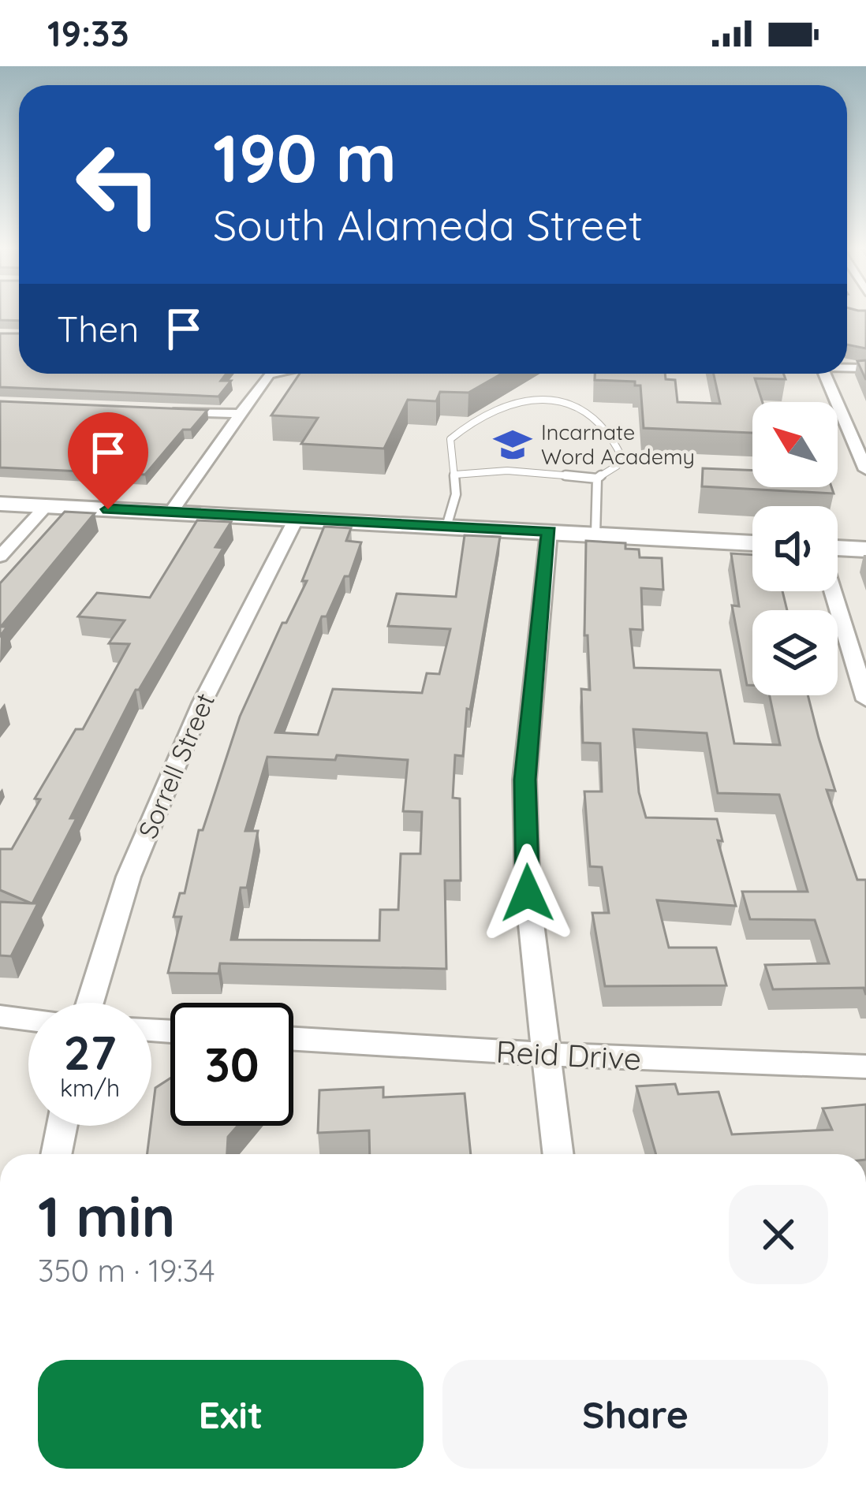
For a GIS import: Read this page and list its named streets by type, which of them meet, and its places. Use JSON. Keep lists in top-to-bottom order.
{
  "streets": {
    "street": ["Sorrell Street", "Reid Drive"]
  },
  "places": {
    "school or university": ["Incarnate Word Academy"]
  },
  "north": "top left",
  "page": {
    "status": "19:33",
    "turn": ["190 m", "South Alameda Street"],
    "then": "Then",
    "speed": "27 km/h",
    "limit": "30",
    "heading": ["1 min", "350 m · 19:34"],
    "buttons": ["Exit", "Share"]
  }
}
